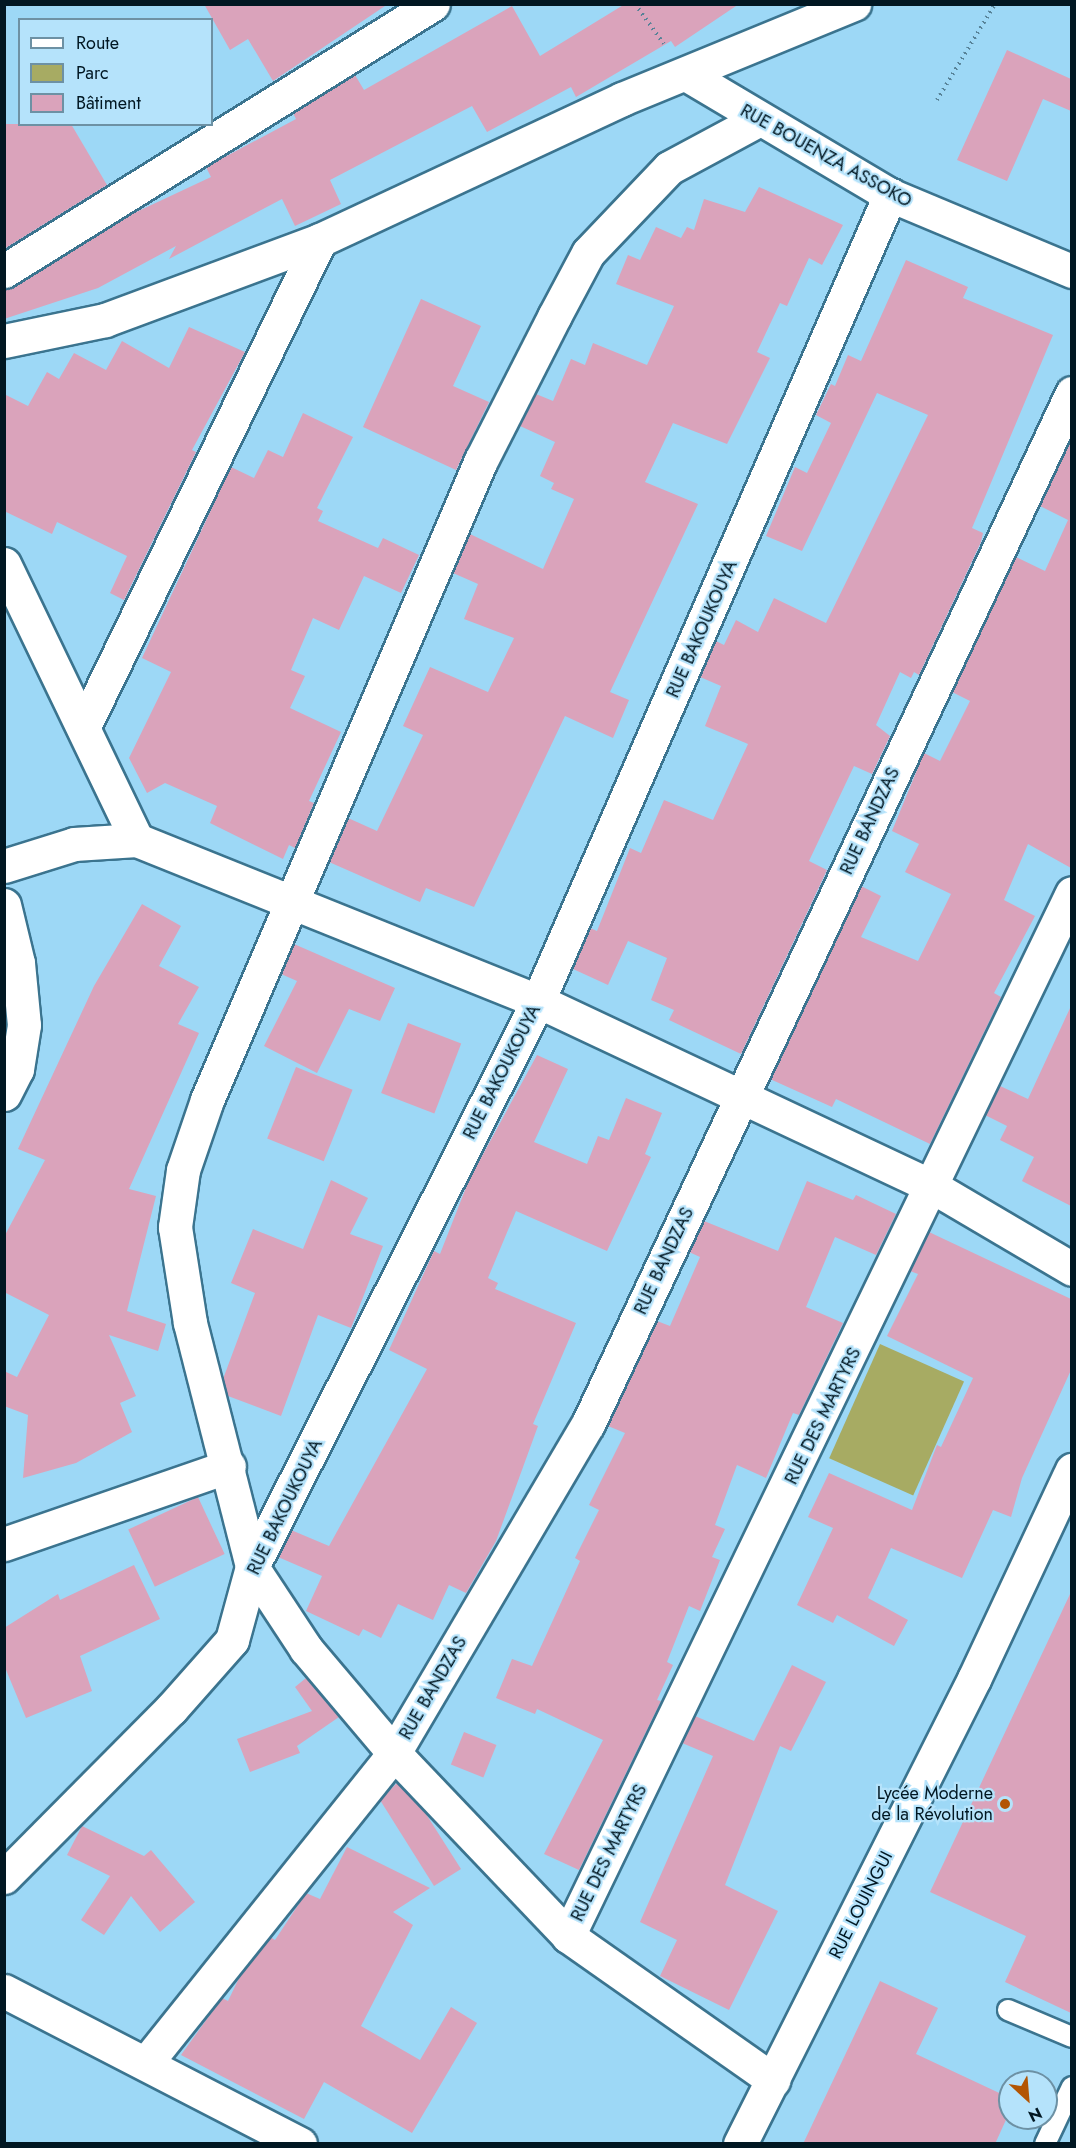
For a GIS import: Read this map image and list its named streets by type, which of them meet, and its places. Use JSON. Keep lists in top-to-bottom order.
{
  "streets": {
    "street": [
      "RUE BOUENZA ASSOKO",
      "RUE BAKOUKOUYA",
      "RUE BANDZAS",
      "RUE DES MARTYRS",
      "RUE LOUINGUI"
    ]
  },
  "crossings": [
    ["RUE BOUENZA ASSOKO", "RUE BAKOUKOUYA"]
  ],
  "places": ["Lycée Moderne de la Révolution"],
  "legend": ["Route", "Parc", "Bâtiment"],
  "north": "bottom right"
}
